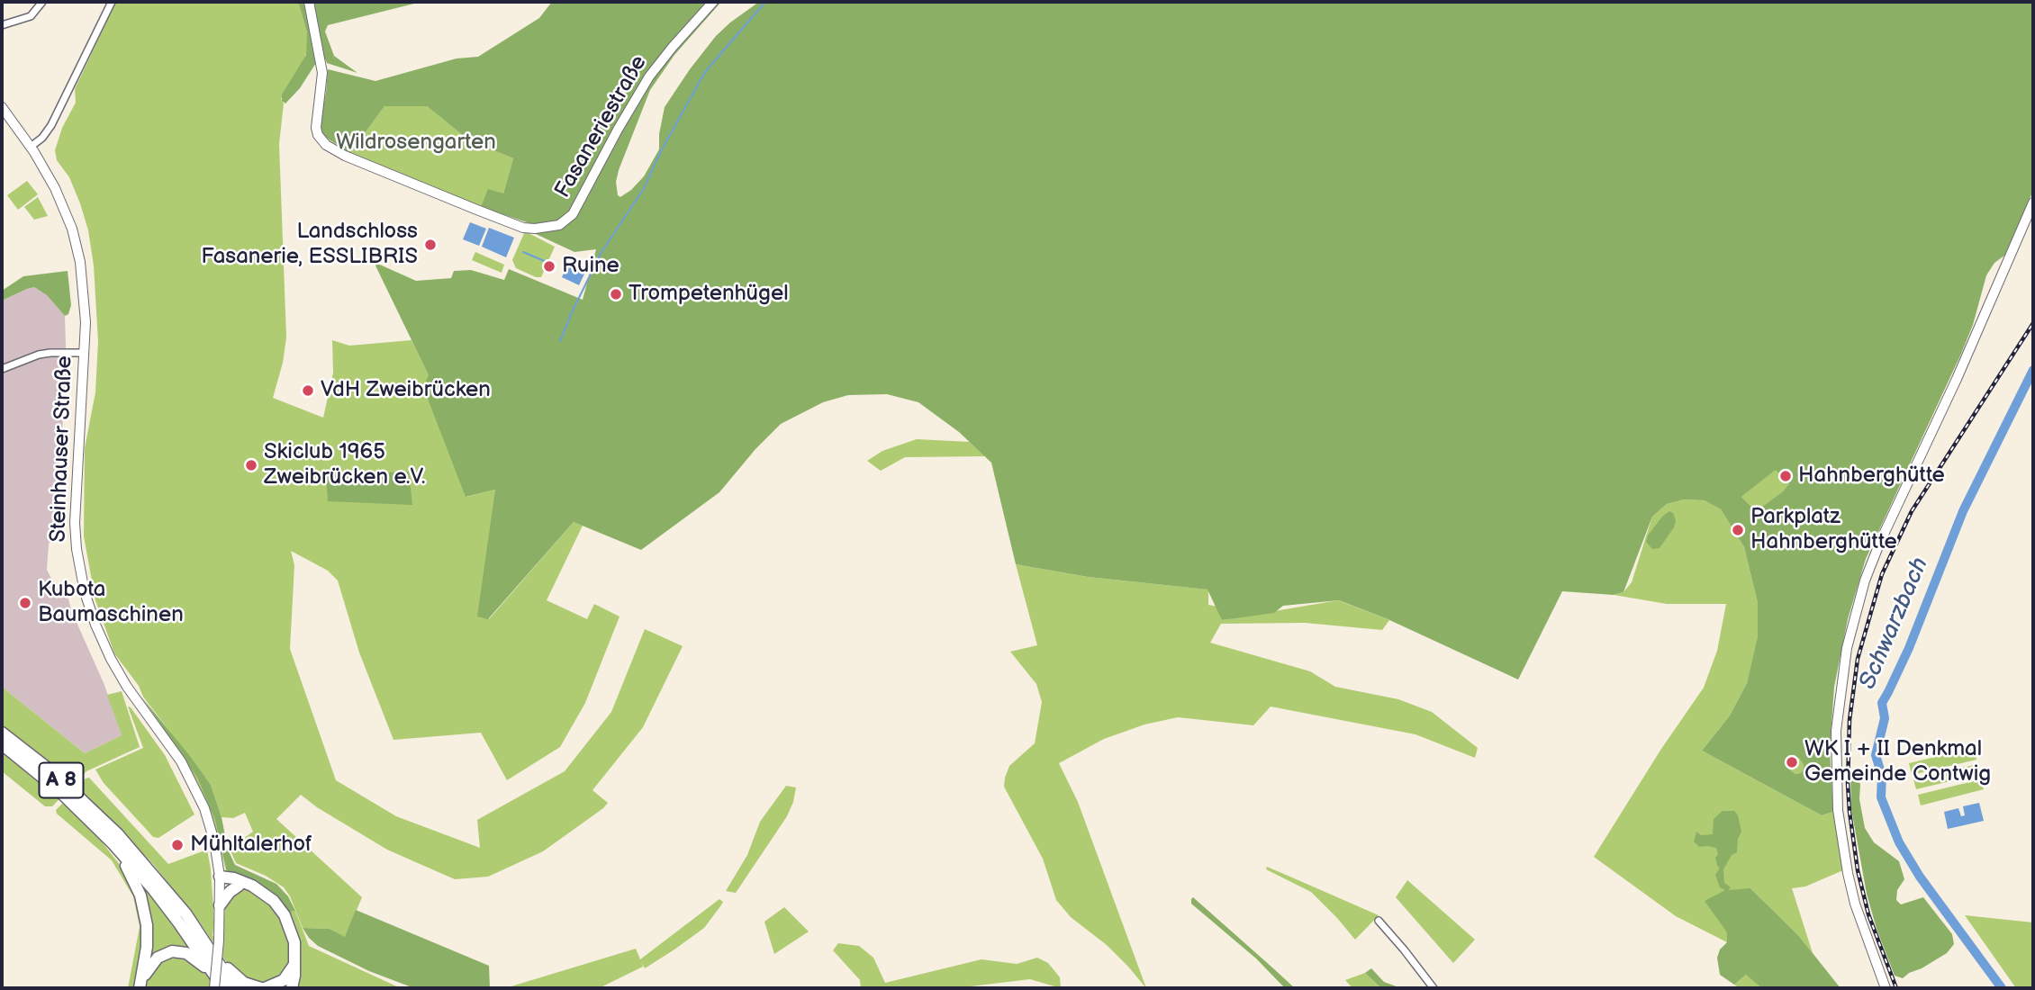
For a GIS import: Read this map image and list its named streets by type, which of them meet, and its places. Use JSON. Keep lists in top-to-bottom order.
{
  "streets": {
    "highway": ["A 8"],
    "street": ["Fasaneriestraße", "Steinhauser Straße"]
  },
  "water": ["Schwarzbach"],
  "parks": ["Wildrosengarten"],
  "places": [
    "Landschloss Fasanerie, ESSLIBRIS",
    "Ruine",
    "Trompetenhügel",
    "VdH Zweibrücken",
    "Skiclub 1965 Zweibrücken e.V.",
    "Hahnberghütte",
    "Parkplatz Hahnberghütte",
    "Kubota Baumaschinen",
    "WK I + II Denkmal Gemeinde Contwig",
    "Mühltalerhof"
  ]
}
